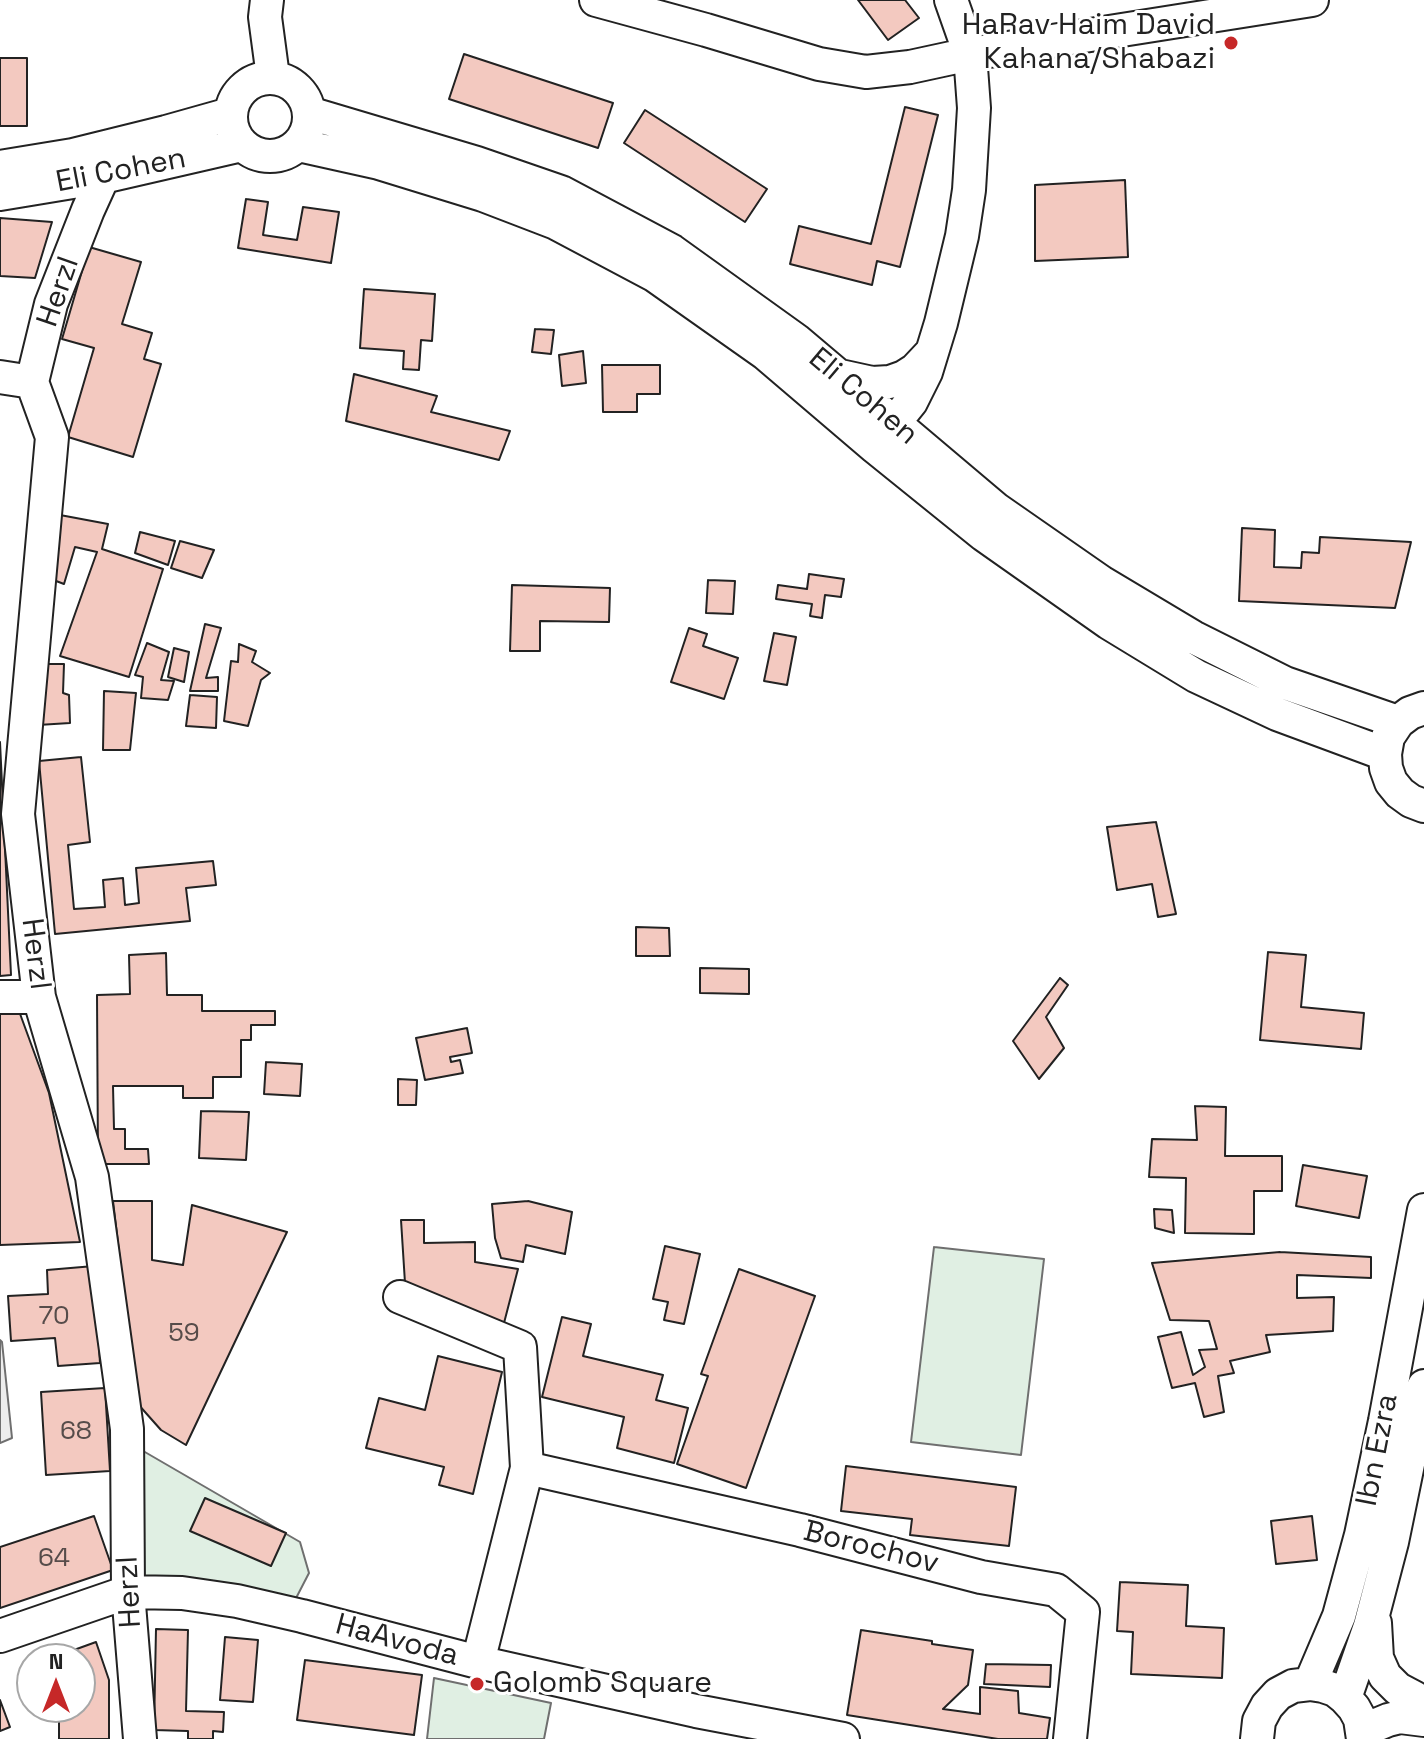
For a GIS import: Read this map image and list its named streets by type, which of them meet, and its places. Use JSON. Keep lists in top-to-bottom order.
{
  "streets": {
    "street": [
      "Eli Cohen",
      "Herzl",
      "Ibn Ezra",
      "Borochov",
      "HaAvoda"
    ]
  },
  "crossings": [
    ["Eli Cohen", "Herzl"],
    ["Herzl", "HaAvoda"]
  ],
  "places": ["HaRav Haim David Kahana/Shabazi", "Golomb Square"],
  "house_numbers": [
    "70",
    "59",
    "68",
    "64"
  ],
  "north": "top"
}
